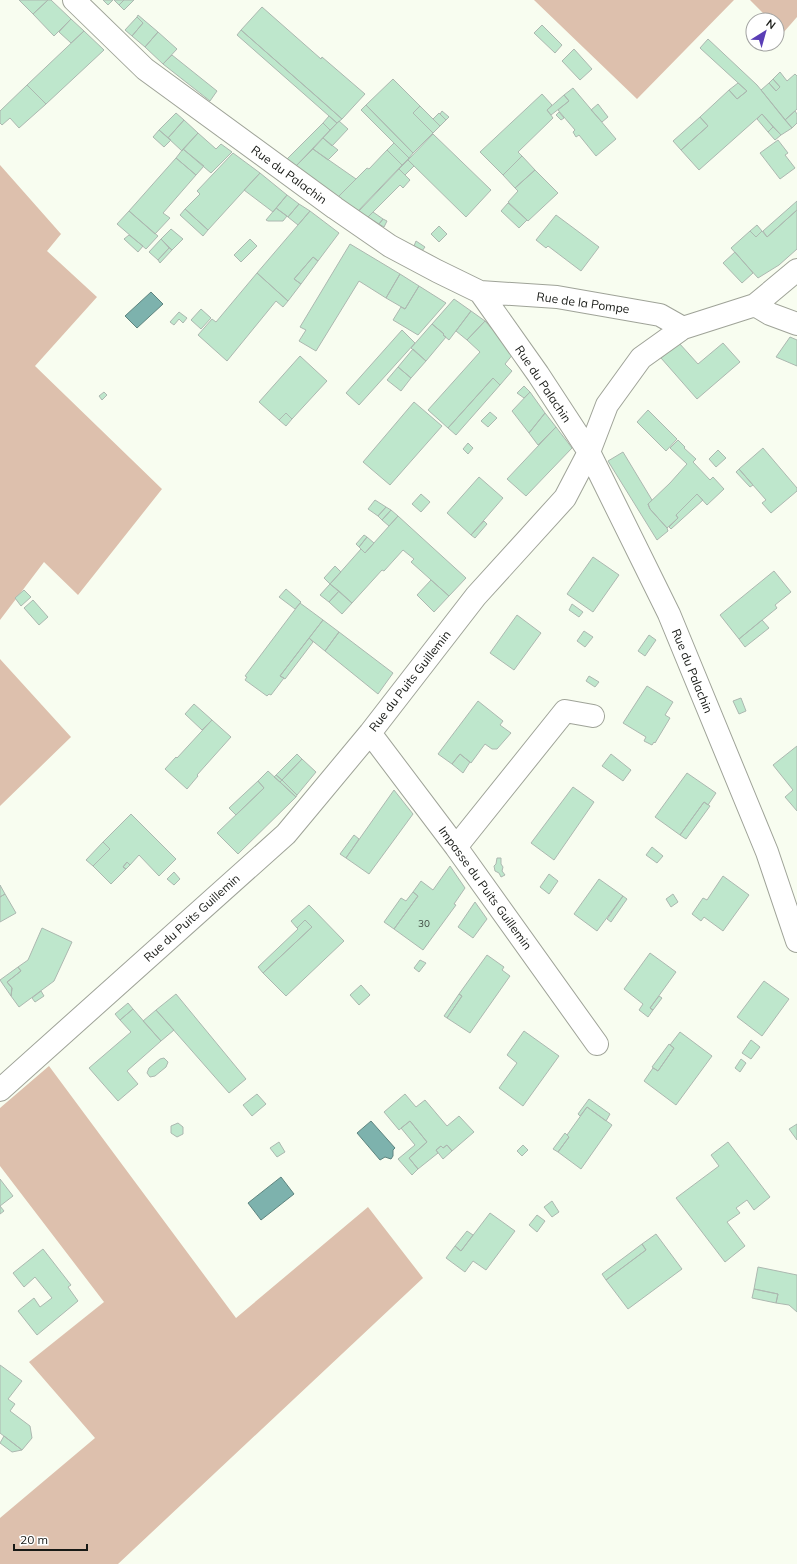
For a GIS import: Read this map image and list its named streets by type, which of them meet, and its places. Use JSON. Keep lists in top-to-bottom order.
{
  "streets": {
    "street": [
      "Rue du Palachin",
      "Rue de la Pompe",
      "Rue du Puits Guillemin",
      "Impasse du Puits Guillemin"
    ]
  },
  "crossings": [
    ["Rue du Palachin", "Rue de la Pompe"],
    ["Rue du Palachin", "Rue du Puits Guillemin"],
    ["Rue de la Pompe", "Rue du Puits Guillemin"],
    ["Rue du Puits Guillemin", "Impasse du Puits Guillemin"]
  ],
  "house_numbers": ["30"],
  "scale_bar": "20 m",
  "north": "top right"
}
